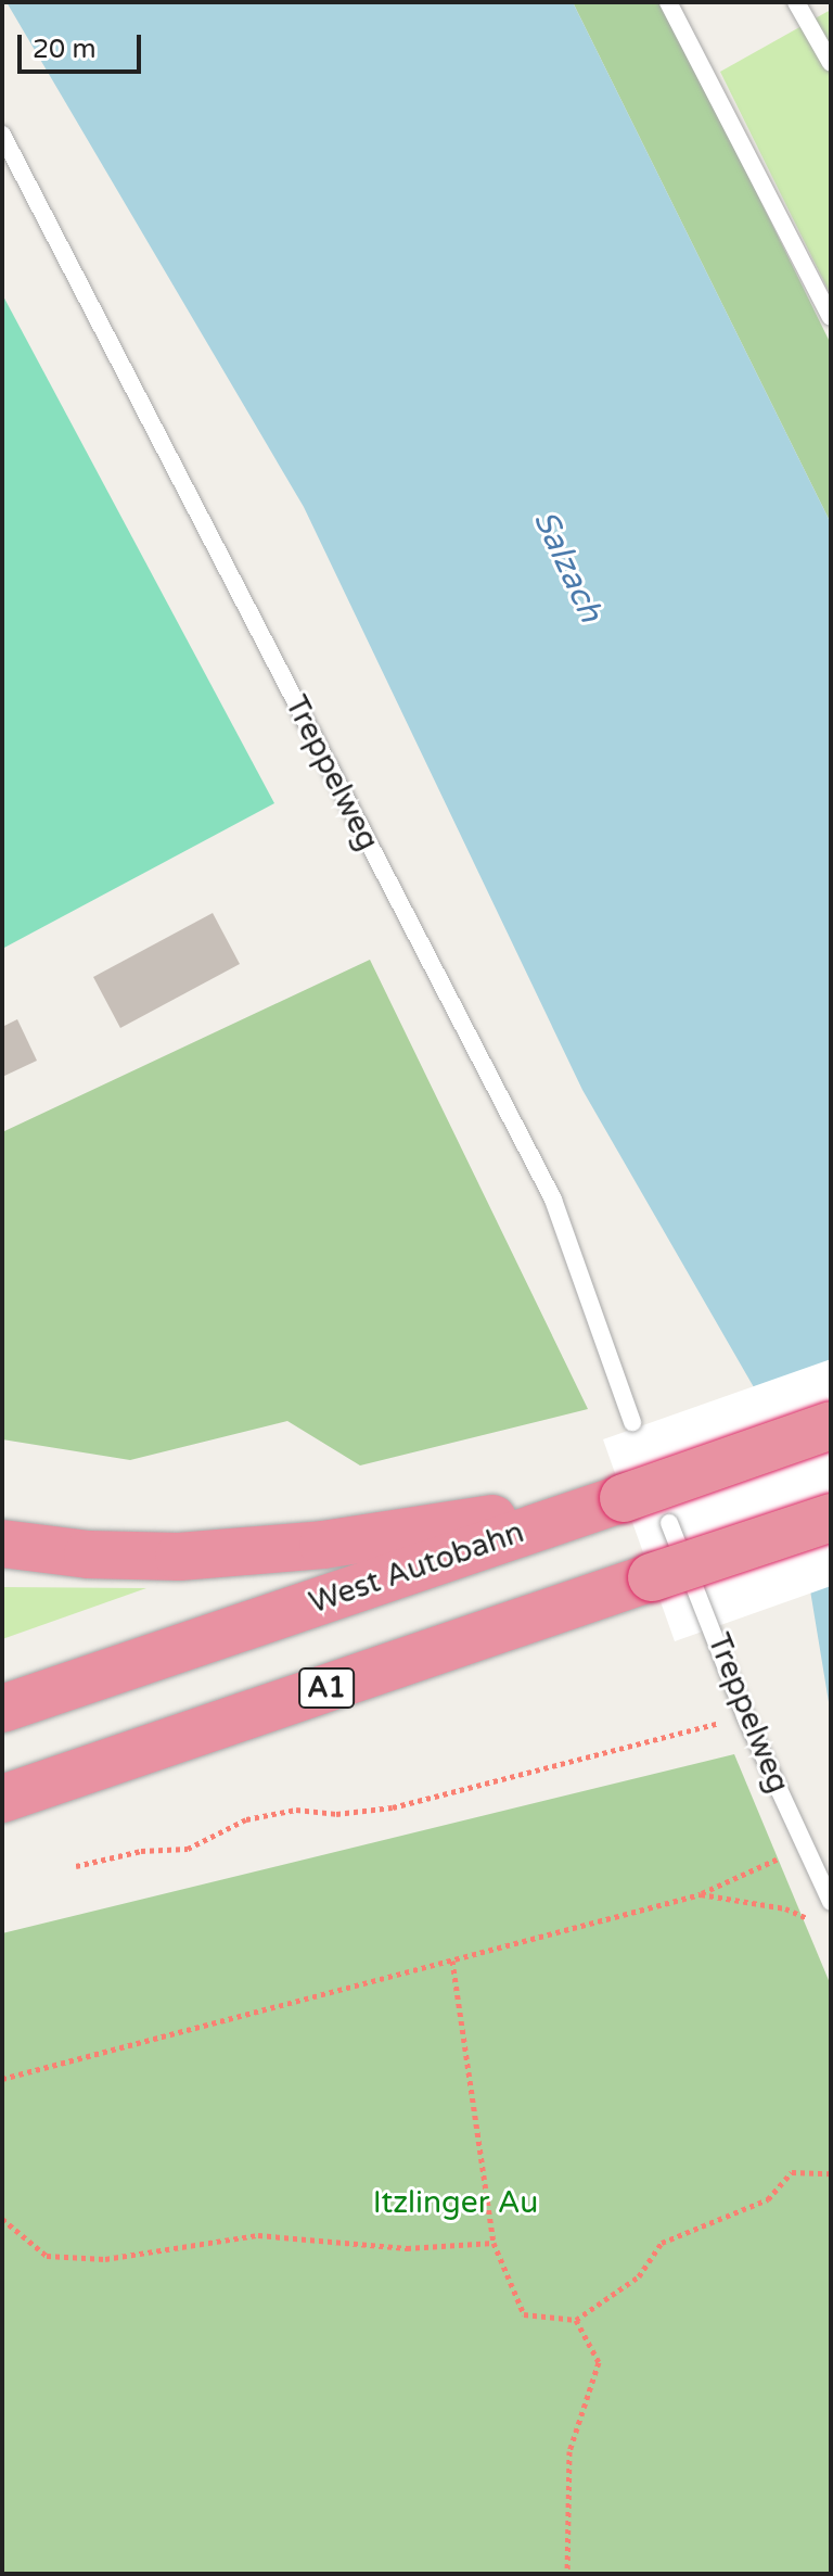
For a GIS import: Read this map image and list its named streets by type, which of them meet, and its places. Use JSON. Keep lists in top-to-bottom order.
{
  "streets": {
    "highway": ["West Autobahn", "A1"],
    "lane": ["Treppelweg"]
  },
  "water": ["Salzach"],
  "parks": ["Itzlinger Au"],
  "scale_bar": "20 m"
}
